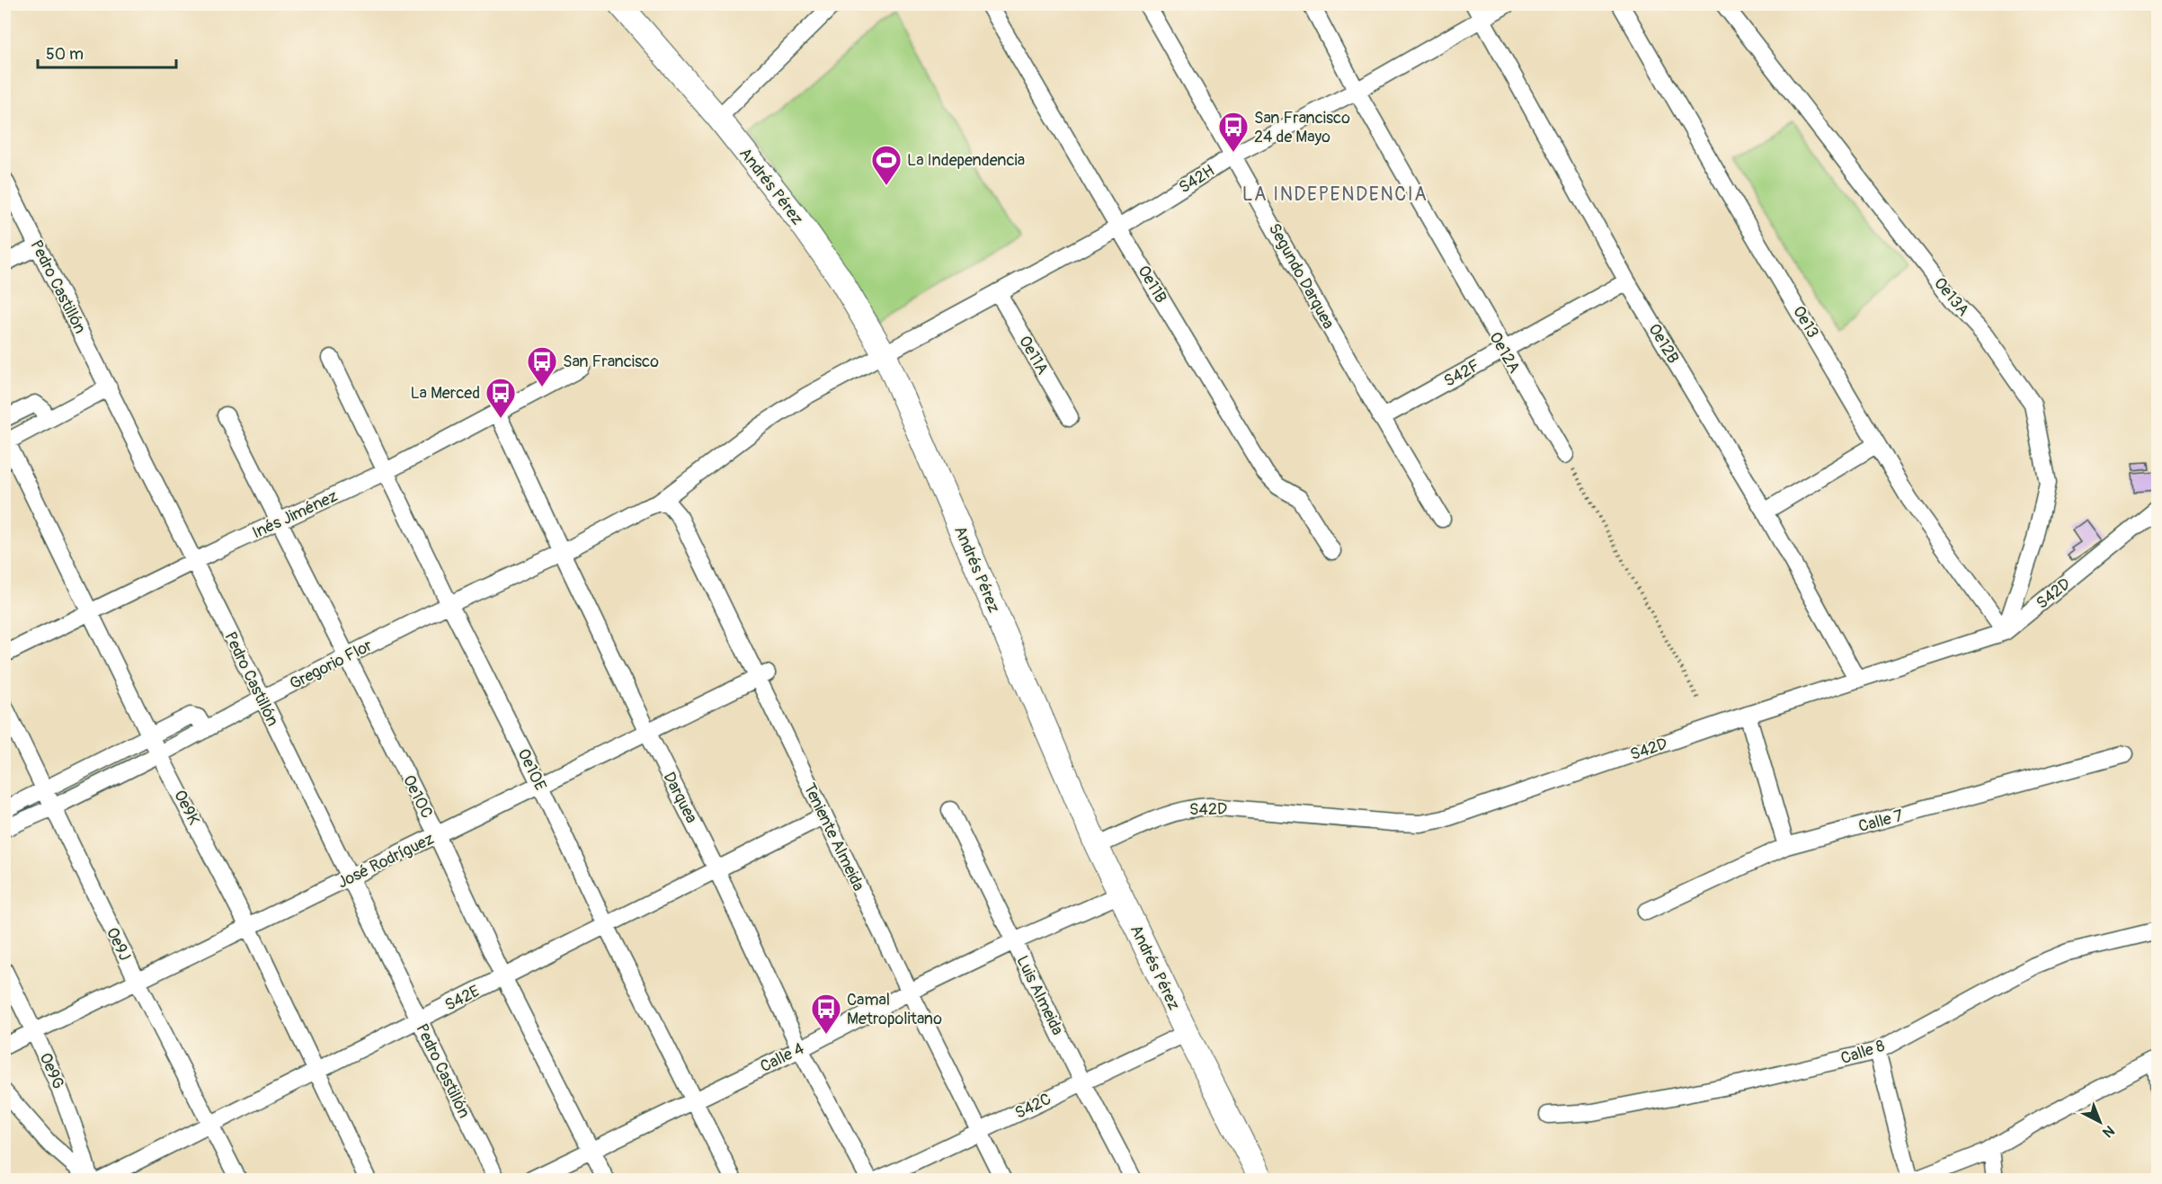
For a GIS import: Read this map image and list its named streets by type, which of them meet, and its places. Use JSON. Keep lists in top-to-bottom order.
{
  "streets": {
    "street": [
      "S42H",
      "Andrés Pérez",
      "Segundo Darquea",
      "Oe11B",
      "Pedro Castillón",
      "Oe13A",
      "Oe13",
      "Oe12B",
      "Oe12A",
      "Oe11A",
      "S42F",
      "Inés Jiménez",
      "S42D",
      "Gregorio Flor",
      "Oe10E",
      "Oe10C",
      "Darquea",
      "Oe9K",
      "Calle 7",
      "Teniente Almeida",
      "José Rodríguez",
      "Oe9J",
      "Luis Almeida",
      "S42E",
      "Calle 8",
      "Calle 4",
      "Oe9G",
      "S42C"
    ]
  },
  "crossings": [
    ["S42H", "Andrés Pérez"],
    ["S42H", "Segundo Darquea"],
    ["S42H", "Oe11B"],
    ["S42H", "Oe12B"],
    ["S42H", "Oe12A"],
    ["S42H", "Oe11A"],
    ["S42H", "Gregorio Flor"],
    ["S42H", "Teniente Almeida"],
    ["Andrés Pérez", "S42D"],
    ["Andrés Pérez", "Calle 4"],
    ["Andrés Pérez", "S42C"],
    ["Segundo Darquea", "S42F"],
    ["Pedro Castillón", "Inés Jiménez"],
    ["Pedro Castillón", "Gregorio Flor"],
    ["Pedro Castillón", "José Rodríguez"],
    ["Pedro Castillón", "S42E"],
    ["Oe13A", "Oe13"],
    ["Oe13A", "S42D"],
    ["Oe13", "S42D"],
    ["Oe12B", "S42F"],
    ["Oe12B", "S42D"],
    ["Oe12A", "S42F"],
    ["Inés Jiménez", "Oe10E"],
    ["Inés Jiménez", "Oe10C"],
    ["Inés Jiménez", "Darquea"],
    ["Inés Jiménez", "Oe9K"],
    ["Gregorio Flor", "Oe10E"],
    ["Gregorio Flor", "Oe10C"],
    ["Gregorio Flor", "Darquea"],
    ["Gregorio Flor", "Oe9K"],
    ["Gregorio Flor", "Teniente Almeida"],
    ["Gregorio Flor", "Oe9J"],
    ["Oe10E", "José Rodríguez"],
    ["Oe10E", "S42E"],
    ["Oe10E", "Calle 4"],
    ["Oe10C", "José Rodríguez"],
    ["Oe10C", "S42E"],
    ["Oe10C", "Calle 4"],
    ["Darquea", "José Rodríguez"],
    ["Darquea", "S42E"],
    ["Darquea", "Calle 4"],
    ["Oe9K", "José Rodríguez"],
    ["Oe9K", "S42E"],
    ["Teniente Almeida", "José Rodríguez"],
    ["Teniente Almeida", "S42E"],
    ["Teniente Almeida", "Calle 4"],
    ["Teniente Almeida", "S42C"],
    ["José Rodríguez", "Oe9J"],
    ["José Rodríguez", "Oe9G"],
    ["Oe9J", "S42E"],
    ["Luis Almeida", "Calle 4"],
    ["Luis Almeida", "S42C"],
    ["S42E", "Oe9G"]
  ],
  "districts": ["LA INDEPENDENCIA"],
  "places": {
    "bus stop": [
      "San Francisco 24 de Mayo",
      "San Francisco",
      "La Merced",
      "Camal Metropolitano"
    ],
    "sports": ["La Independencia"]
  },
  "scale_bar": "50 m",
  "north": "bottom right"
}
